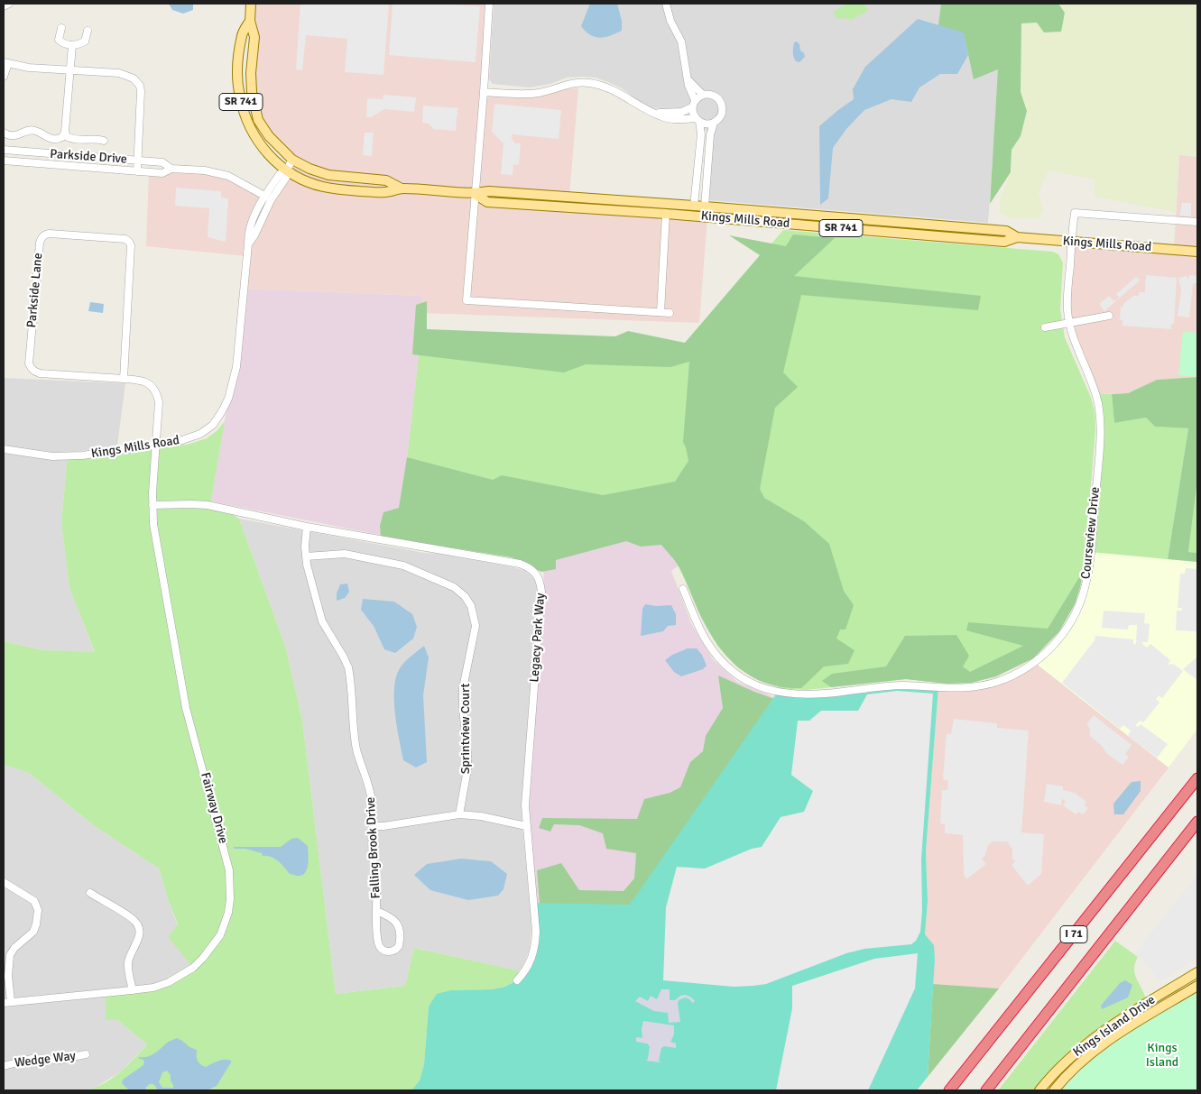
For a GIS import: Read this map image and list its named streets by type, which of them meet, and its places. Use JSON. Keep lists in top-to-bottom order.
{
  "streets": {
    "highway": ["I 71"],
    "main road": ["SR 741", "Kings Mills Road", "Kings Island Drive"],
    "street": [
      "Parkside Drive",
      "Parkside Lane",
      "Courseview Drive",
      "Legacy Park Way",
      "Sprintview Court",
      "Fairway Drive",
      "Falling Brook Drive",
      "Wedge Way"
    ]
  },
  "crossings": [
    ["SR 741", "Kings Mills Road"],
    ["Parkside Drive", "Kings Mills Road"],
    ["Kings Mills Road", "Parkside Lane"],
    ["Kings Mills Road", "Courseview Drive"],
    ["Kings Mills Road", "Fairway Drive"],
    ["Parkside Lane", "Fairway Drive"],
    ["Legacy Park Way", "Fairway Drive"],
    ["Legacy Park Way", "Falling Brook Drive"],
    ["Sprintview Court", "Falling Brook Drive"]
  ],
  "parks": ["Kings Island"]
}
